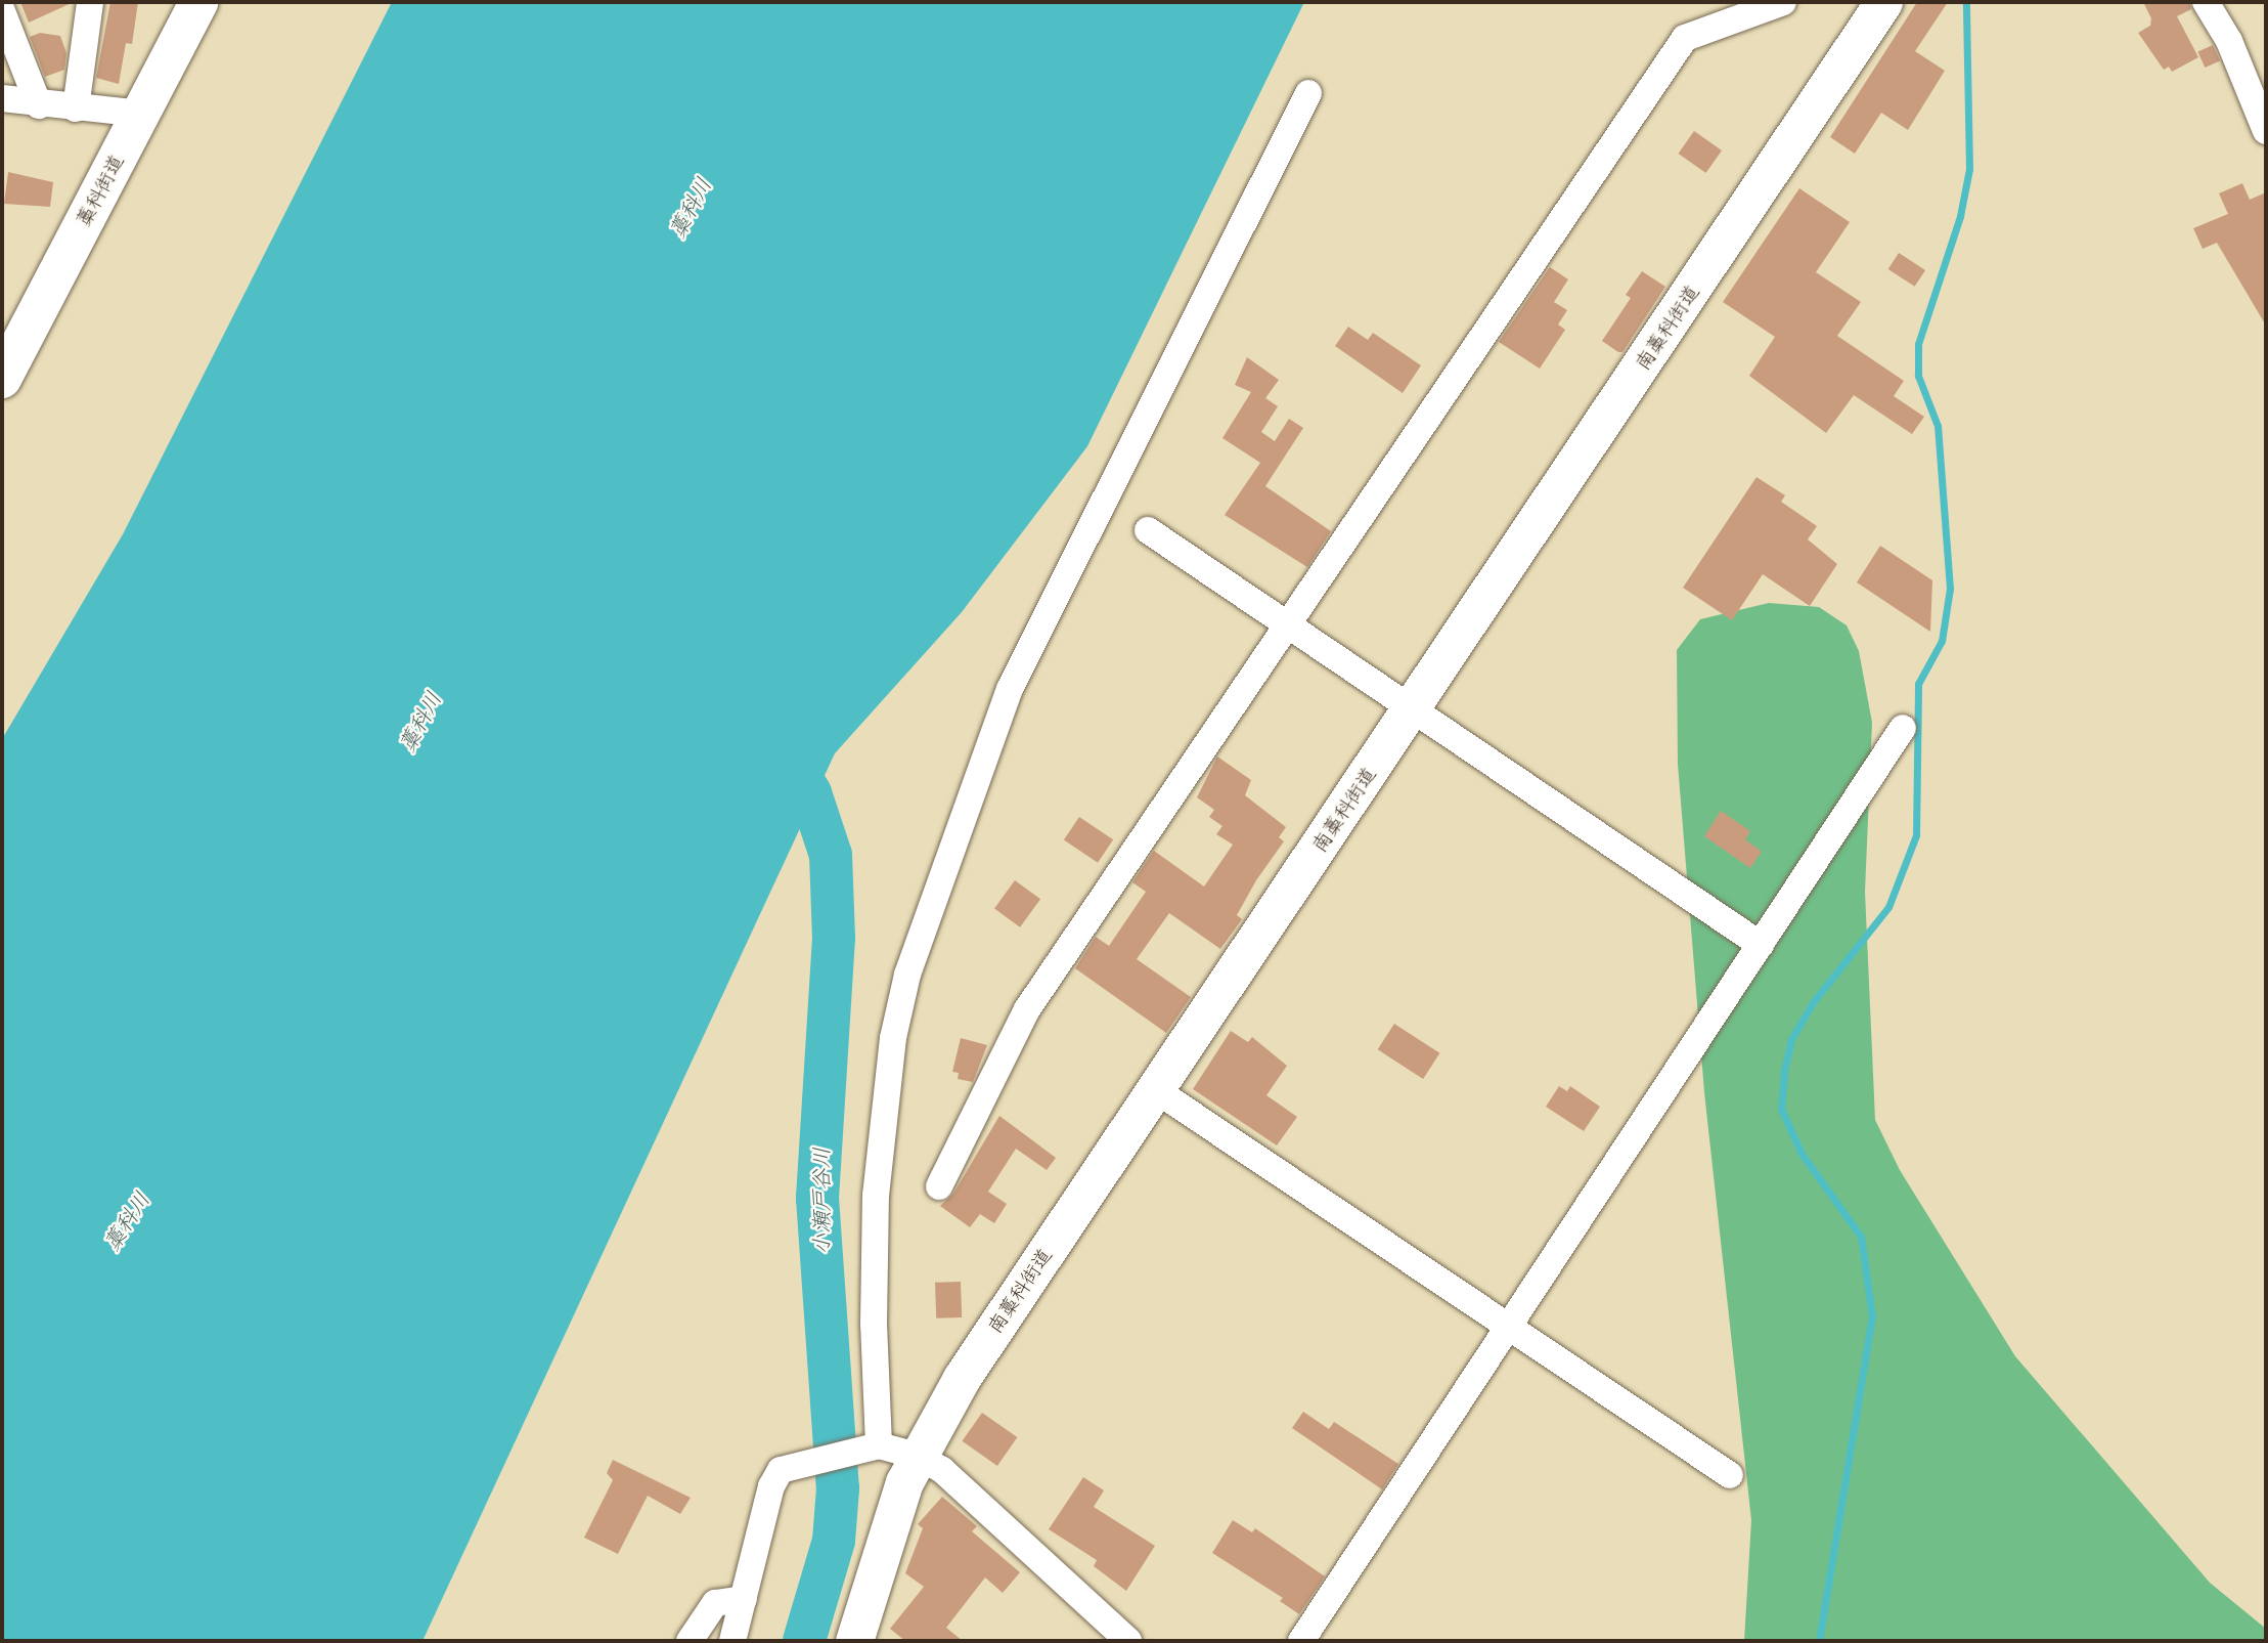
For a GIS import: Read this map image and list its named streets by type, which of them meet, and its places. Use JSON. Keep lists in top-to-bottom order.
{
  "streets": {
    "highway": ["藁科街道"],
    "main road": ["南藁科街道"]
  },
  "water": ["藁科川", "小瀬戸谷川"]
}
